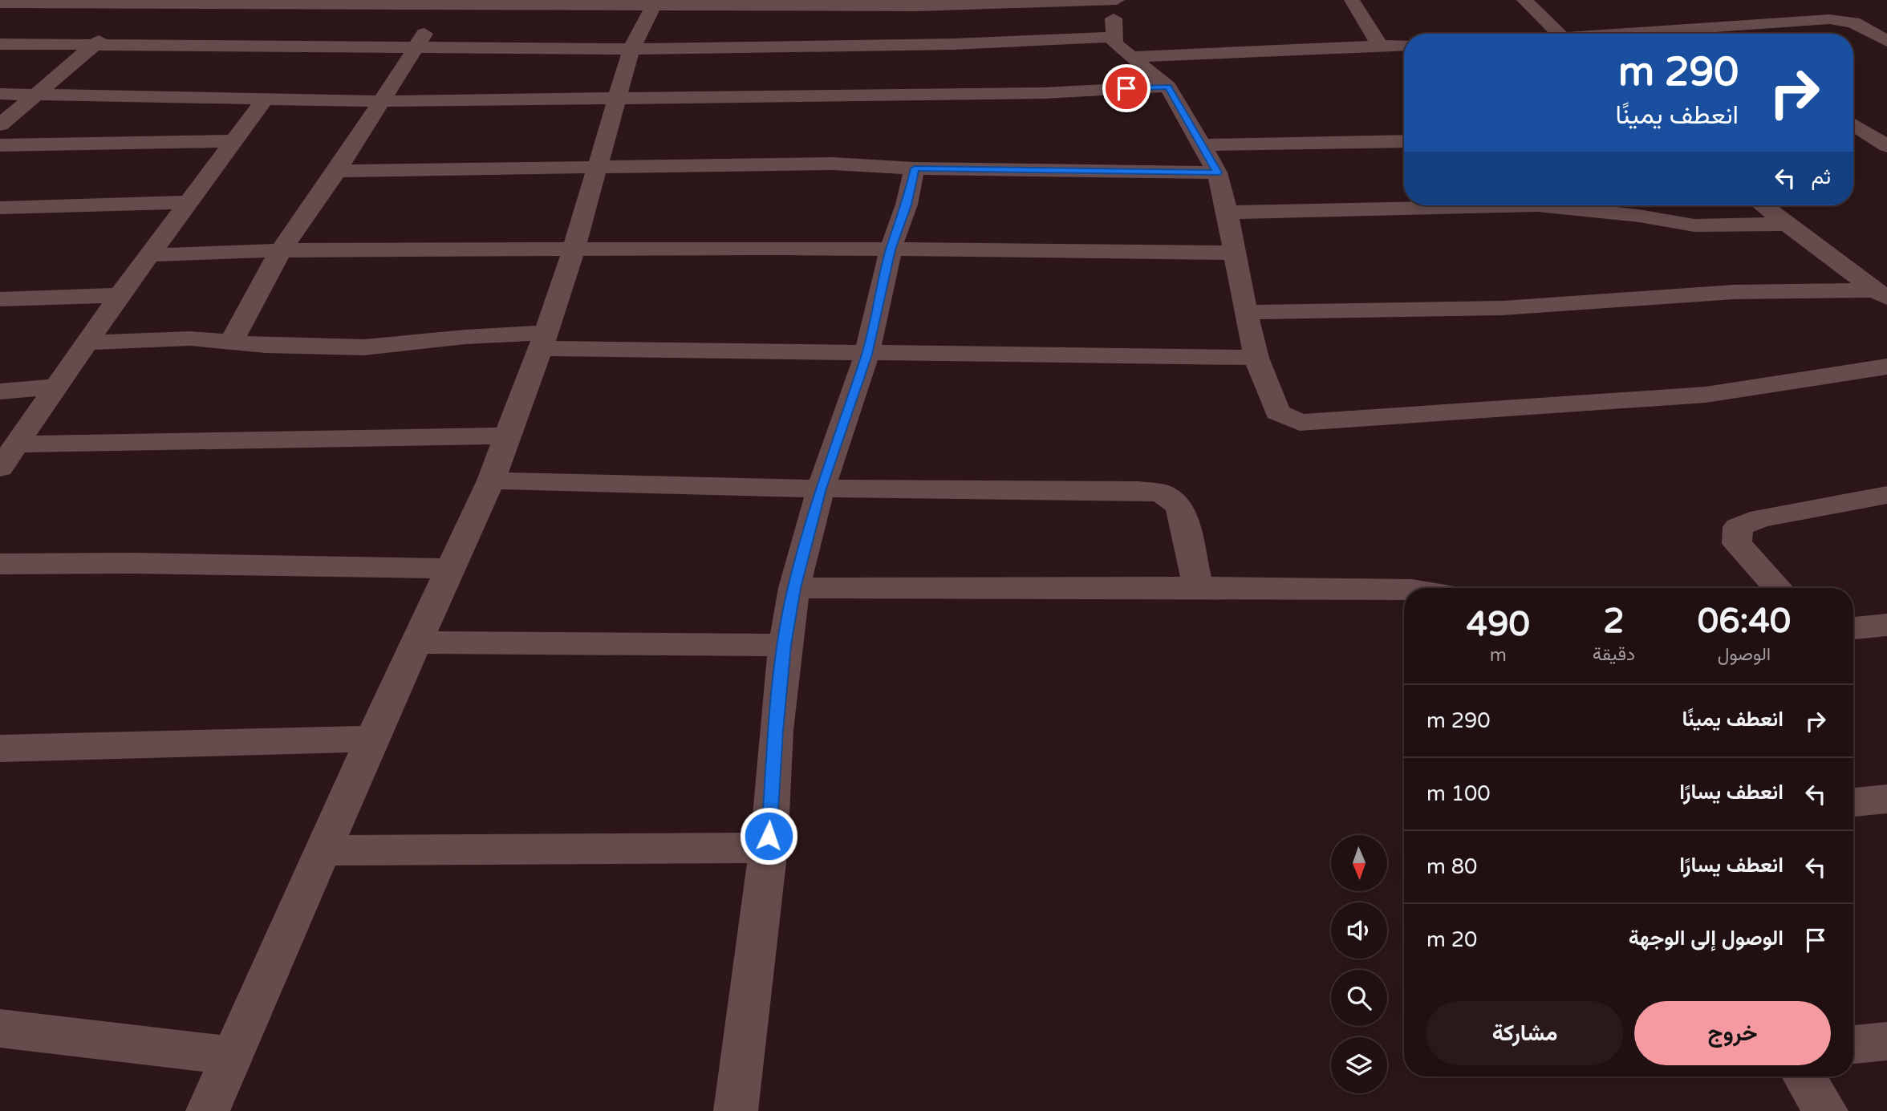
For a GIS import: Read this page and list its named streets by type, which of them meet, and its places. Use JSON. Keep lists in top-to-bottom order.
{
  "north": "bottom",
  "page": {
    "turn": ["290 m", "انعطف يمينًا"],
    "then": "ثم",
    "eta": [
      "06:40",
      "الوصول",
      "2",
      "دقيقة",
      "490",
      "m"
    ],
    "list": [
      {
        "name": "انعطف يمينًا",
        "value": "290 m"
      },
      {
        "name": "انعطف يسارًا",
        "value": "100 m"
      },
      {
        "name": "انعطف يسارًا",
        "value": "80 m"
      },
      {
        "name": "الوصول إلى الوجهة",
        "value": "20 m"
      }
    ],
    "buttons": ["خروج", "مشاركة"]
  }
}
